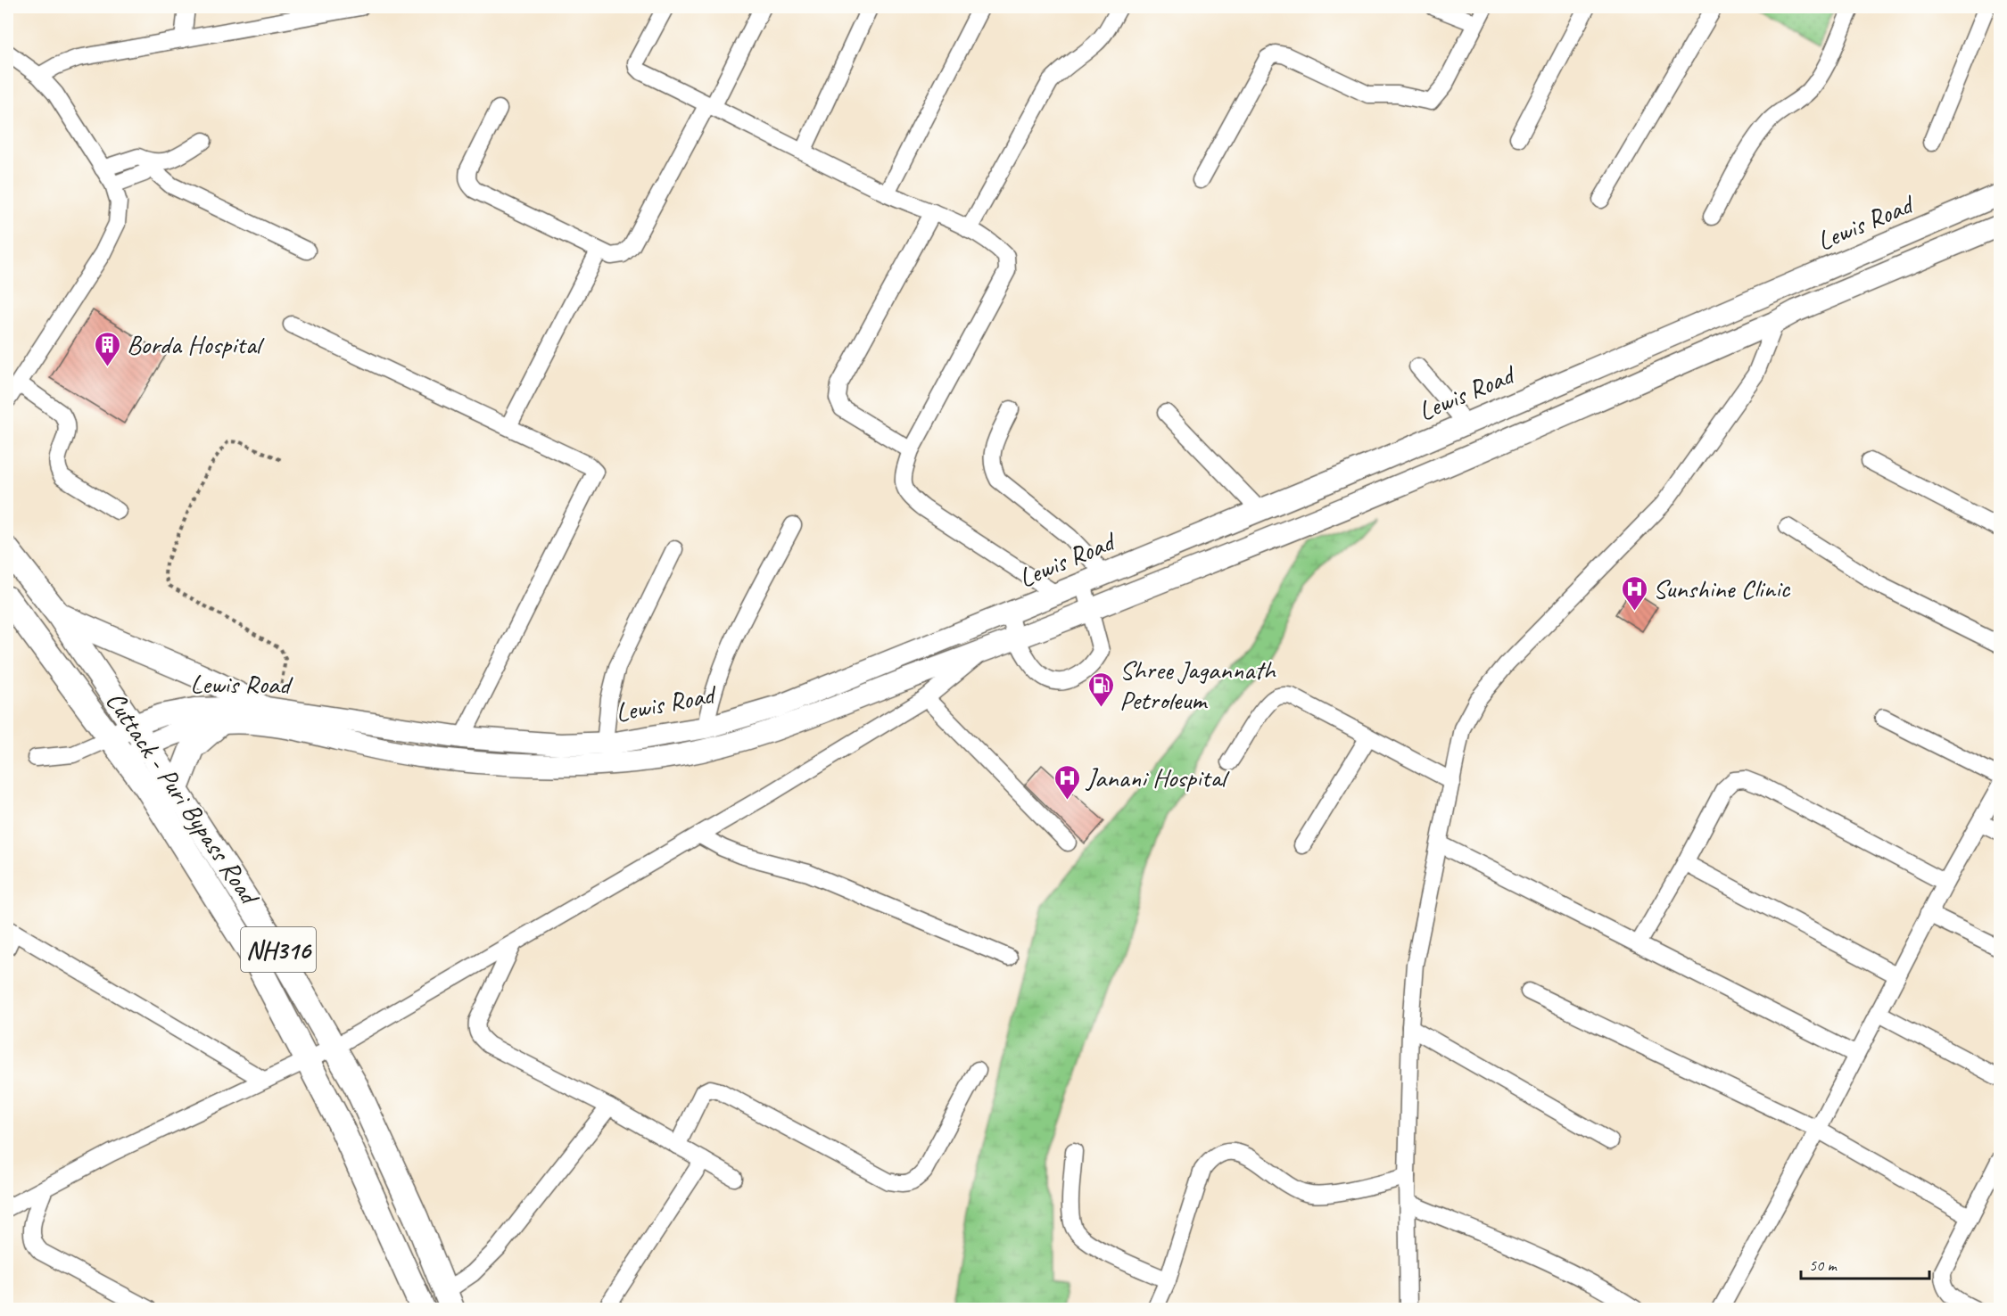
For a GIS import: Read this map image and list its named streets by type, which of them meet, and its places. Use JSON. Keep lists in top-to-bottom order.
{
  "streets": {
    "highway": ["Cuttack - Puri Bypass Road", "NH316"],
    "main road": ["Lewis Road"]
  },
  "crossings": [
    ["Lewis Road", "Cuttack - Puri Bypass Road"],
    ["Cuttack - Puri Bypass Road", "NH316"]
  ],
  "places": {
    "building": ["Borda Hospital"],
    "hospital": ["Sunshine Clinic", "Janani Hospital"],
    "fuel station": ["Shree Jagannath Petroleum"]
  },
  "scale_bar": "50 m"
}
